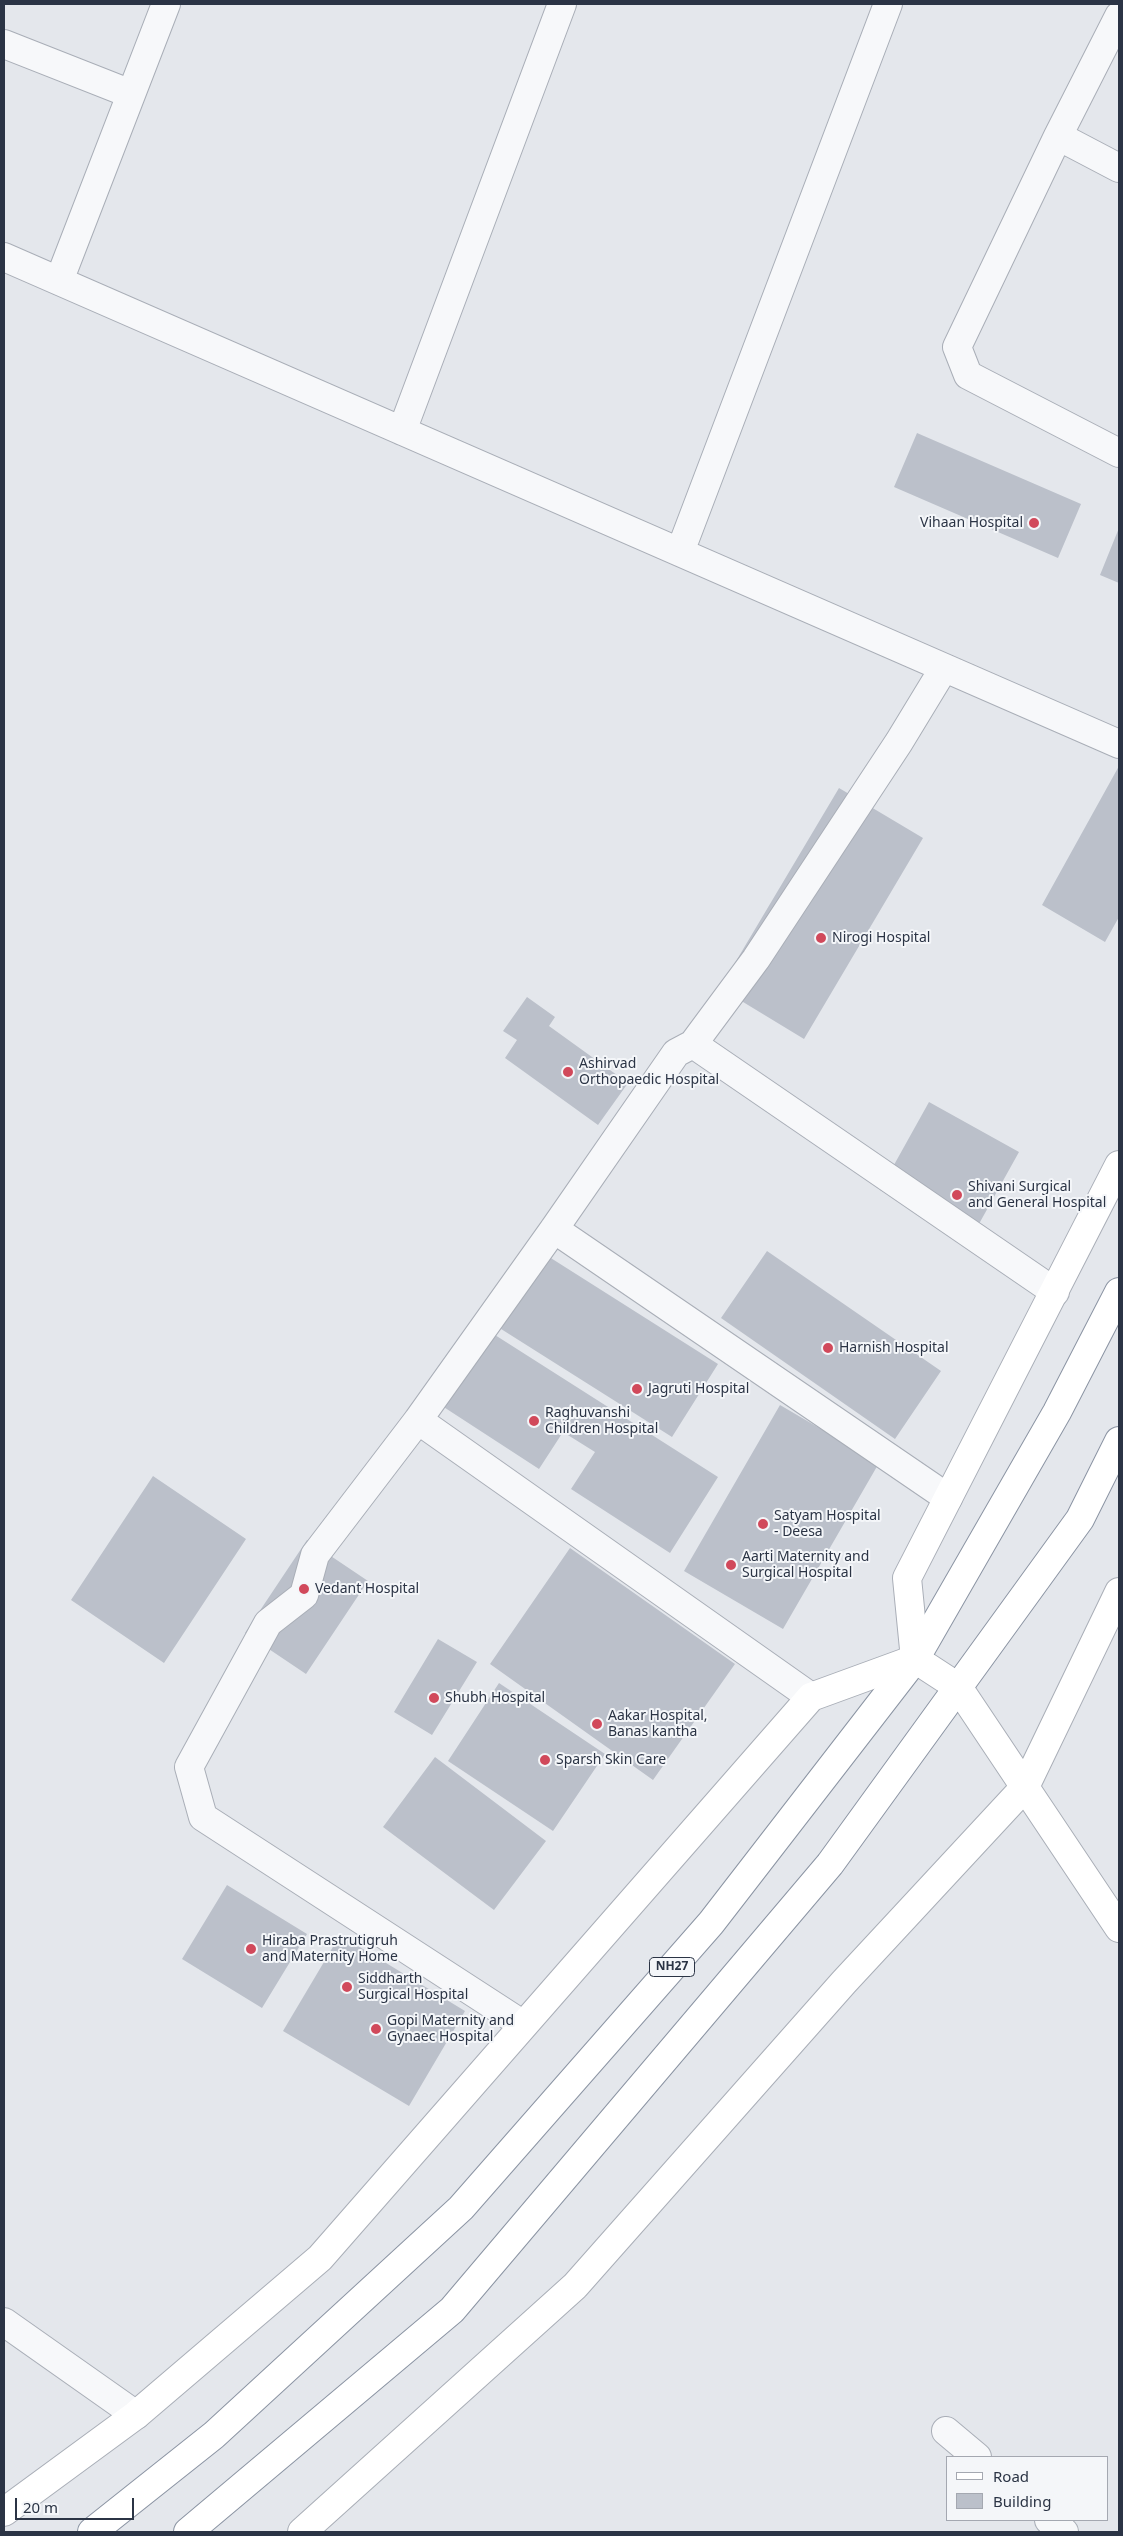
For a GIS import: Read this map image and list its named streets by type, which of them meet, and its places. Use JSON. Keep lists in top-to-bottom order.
{
  "streets": {
    "main road": ["NH27"]
  },
  "places": [
    "Vihaan Hospital",
    "Nirogi Hospital",
    "Ashirvad Orthopaedic Hospital",
    "Shivani Surgical and General Hospital",
    "Harnish Hospital",
    "Jagruti Hospital",
    "Raghuvanshi Children Hospital",
    "Satyam Hospital - Deesa",
    "Aarti Maternity and Surgical Hospital",
    "Vedant Hospital",
    "Shubh Hospital",
    "Aakar Hospital, Banas kantha",
    "Sparsh Skin Care",
    "Hiraba Prastrutigruh and Maternity Home",
    "Siddharth Surgical Hospital",
    "Gopi Maternity and Gynaec Hospital"
  ],
  "legend": ["Road", "Building"],
  "scale_bar": "20 m"
}
